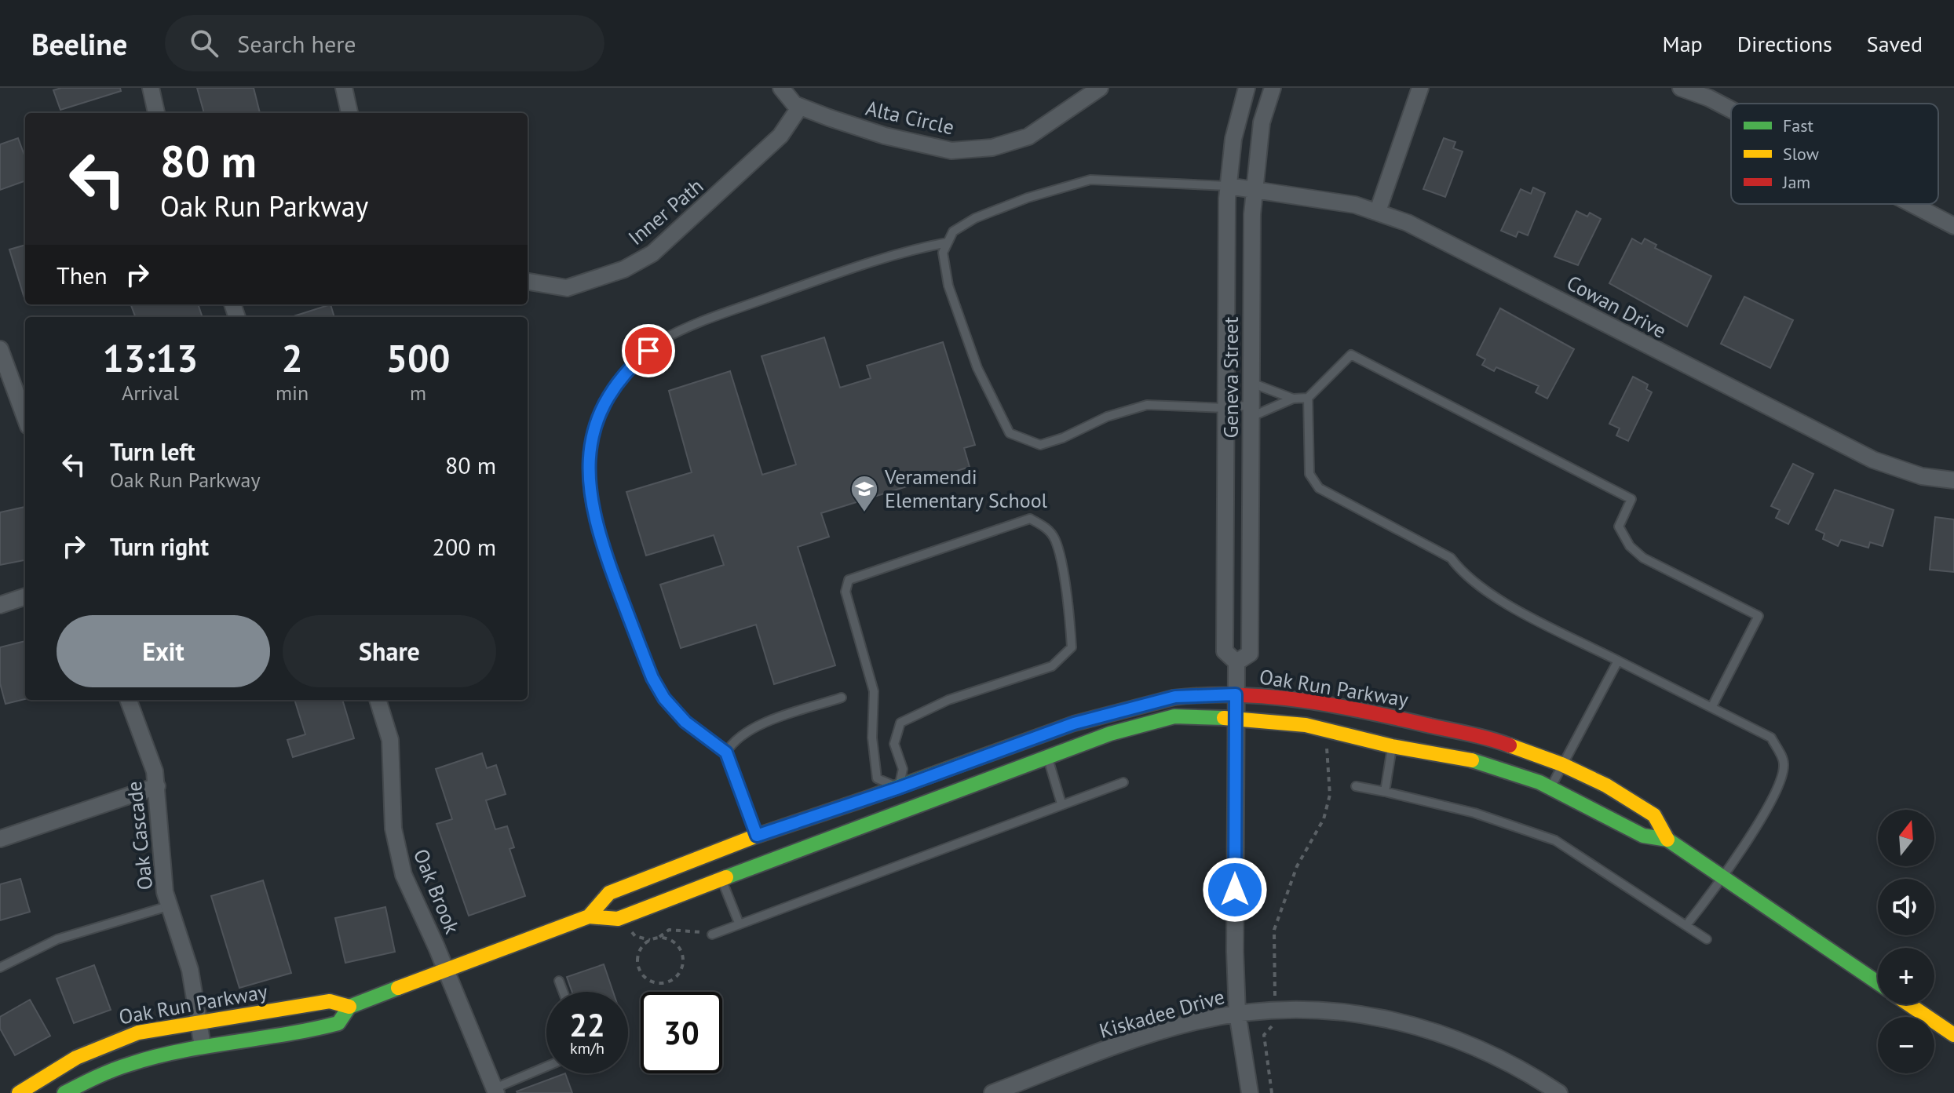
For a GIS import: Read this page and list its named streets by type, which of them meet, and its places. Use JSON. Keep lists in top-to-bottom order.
{
  "streets": {
    "street": [
      "Alta Circle",
      "Inner Path",
      "Cowan Drive",
      "Geneva Street",
      "Oak Run Parkway",
      "Oak Cascade",
      "Oak Brook",
      "Kiskadee Drive"
    ]
  },
  "crossings": [
    ["Alta Circle", "Inner Path"],
    ["Cowan Drive", "Geneva Street"],
    ["Geneva Street", "Oak Run Parkway"],
    ["Geneva Street", "Kiskadee Drive"],
    ["Oak Run Parkway", "Oak Cascade"],
    ["Oak Run Parkway", "Oak Brook"]
  ],
  "places": {
    "school or university": ["Veramendi Elementary School"]
  },
  "legend": ["Fast", "Slow", "Jam"],
  "north": "top",
  "page": {
    "header": "Beeline",
    "search": "Search here",
    "nav": ["Map", "Directions", "Saved"],
    "turn": ["80 m", "Oak Run Parkway"],
    "then": "Then",
    "eta": [
      "13:13",
      "Arrival",
      "2",
      "min",
      "500",
      "m"
    ],
    "list": [
      {
        "name": "Turn left",
        "note": "Oak Run Parkway",
        "value": "80 m"
      },
      {
        "name": "Turn right",
        "value": "200 m"
      }
    ],
    "buttons": ["Exit", "Share"],
    "map_buttons": ["+", "−"],
    "speed": "22 km/h",
    "limit": "30"
  }
}
